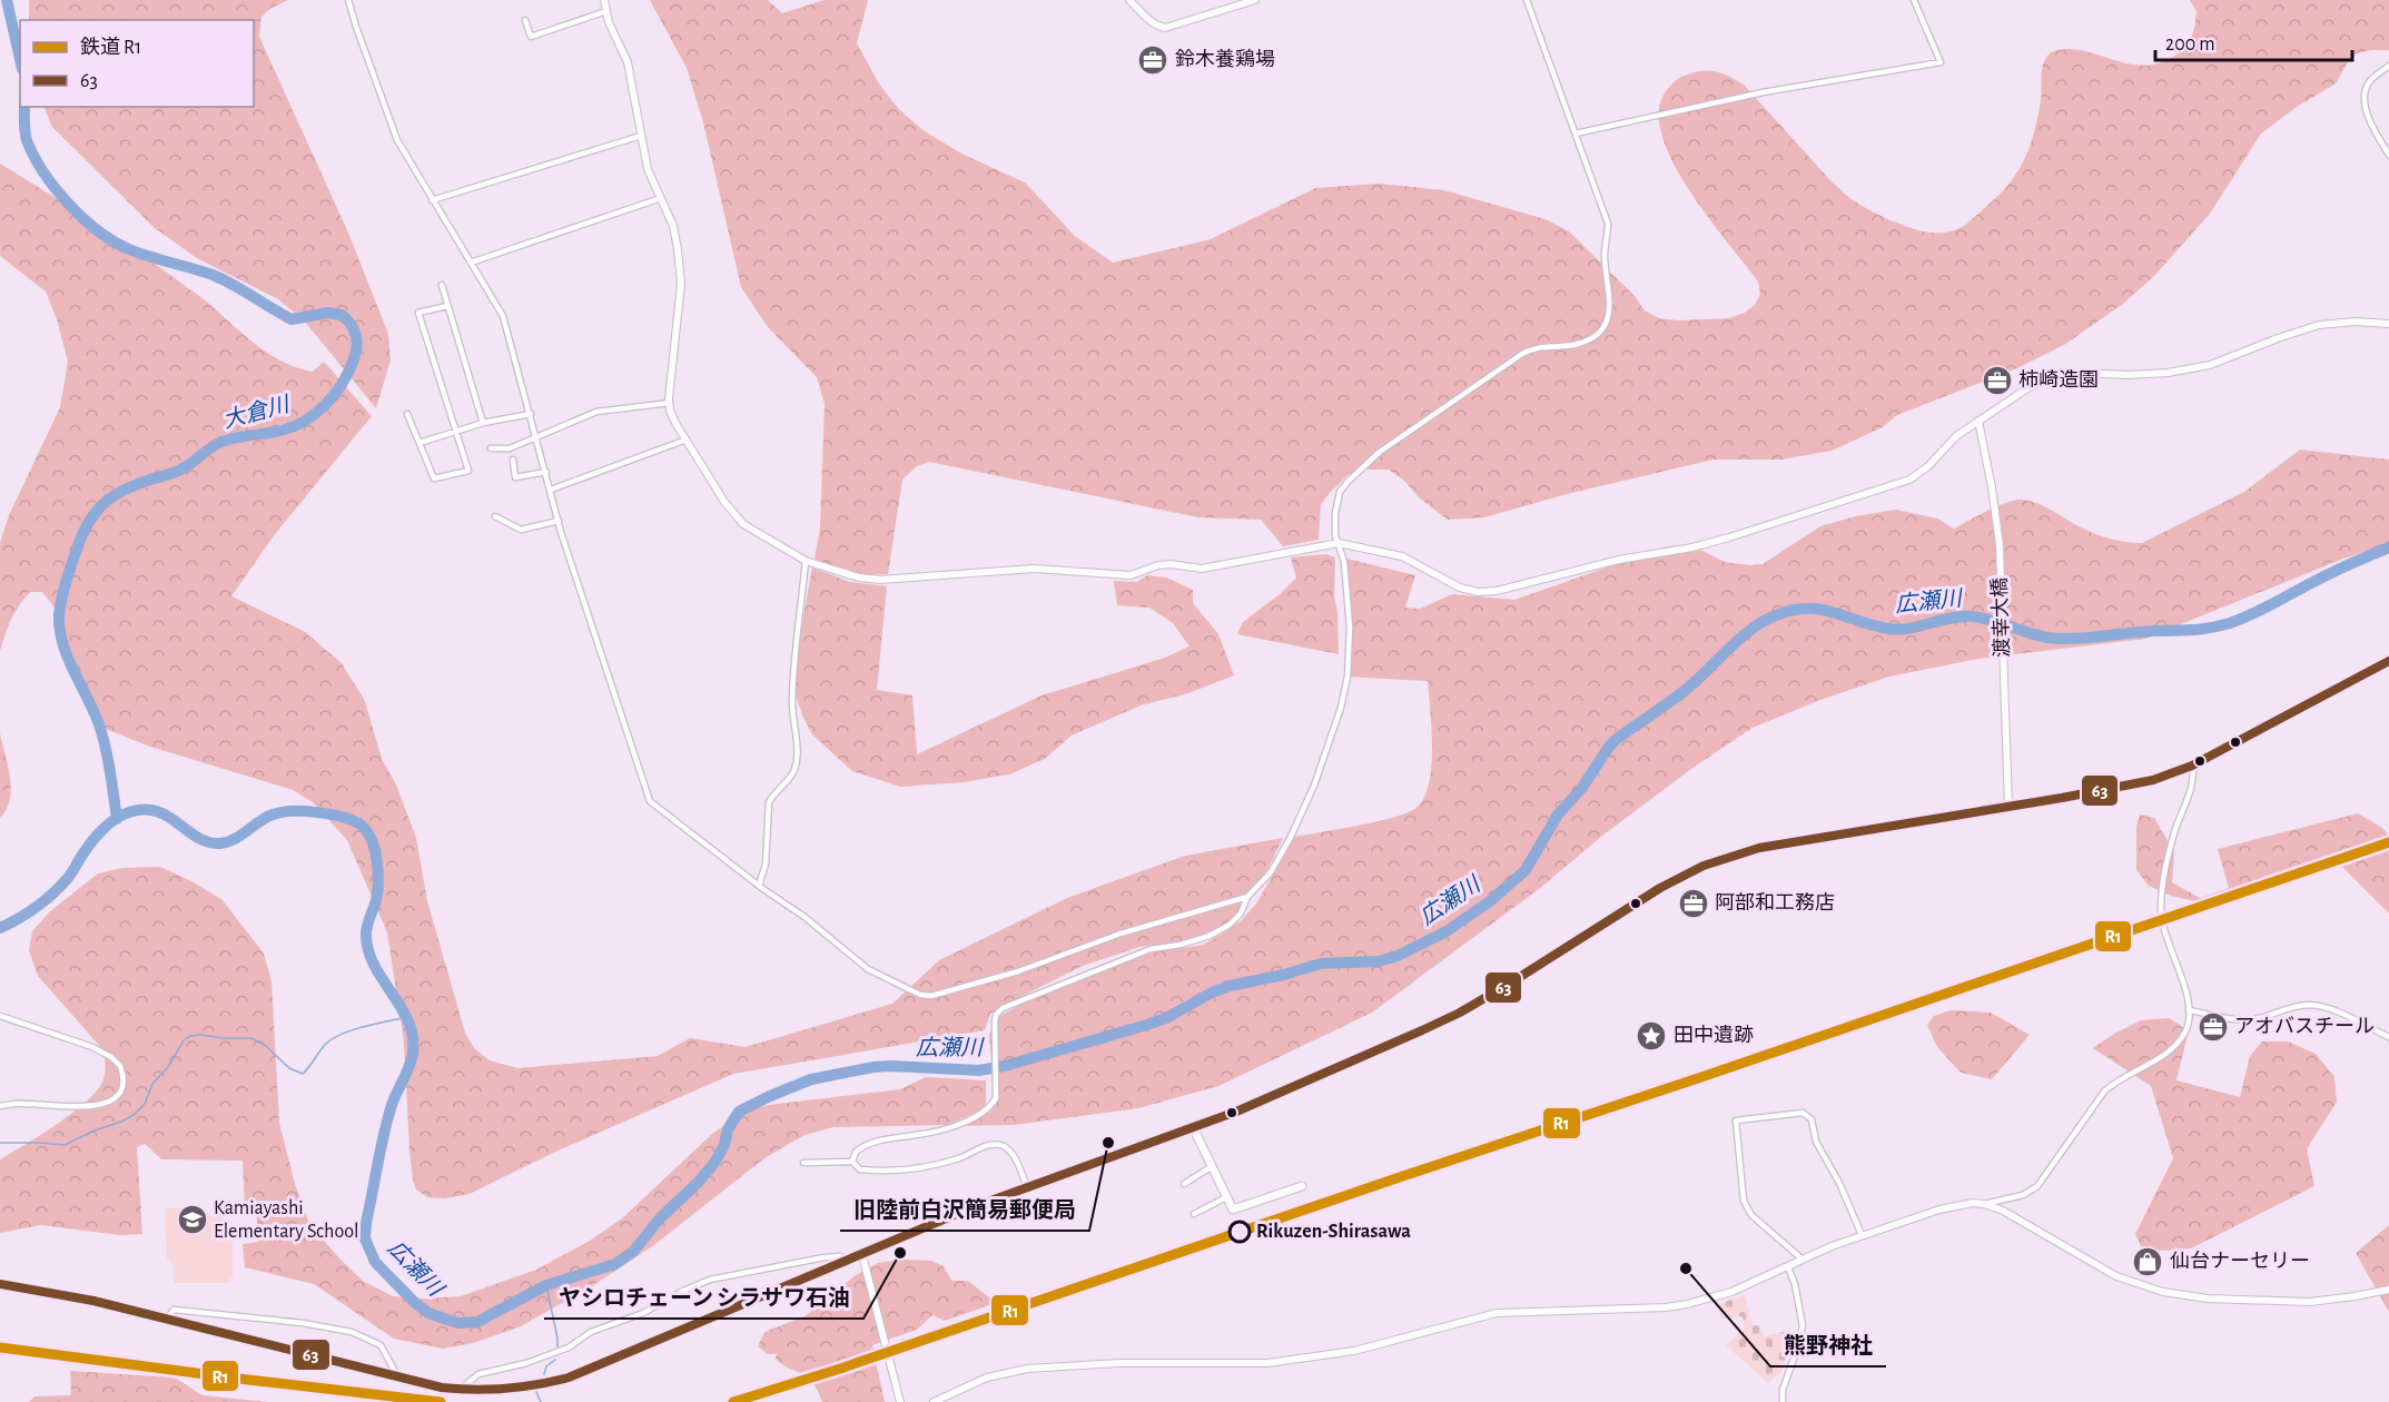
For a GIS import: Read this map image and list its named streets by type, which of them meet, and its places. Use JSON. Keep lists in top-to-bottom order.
{
  "streets": {
    "street": ["渡幸大橋"]
  },
  "water": ["大倉川", "広瀬川"],
  "places": {
    "office": [
      "鈴木養鶏場",
      "柿崎造園",
      "阿部和工務店",
      "アオバスチール"
    ],
    "place": ["田中遺跡"],
    "other": [
      "旧陸前白沢簡易郵便局",
      "Rikuzen-Shirasawa",
      "ヤシロチェーン シラサワ石油",
      "熊野神社"
    ],
    "school or university": ["Kamiayashi Elementary School"],
    "shop": ["仙台ナーセリー"]
  },
  "lines": ["transit line 63", "rail line R1"],
  "legend": ["鉄道 R1", "63"],
  "scale_bar": "200 m"
}
